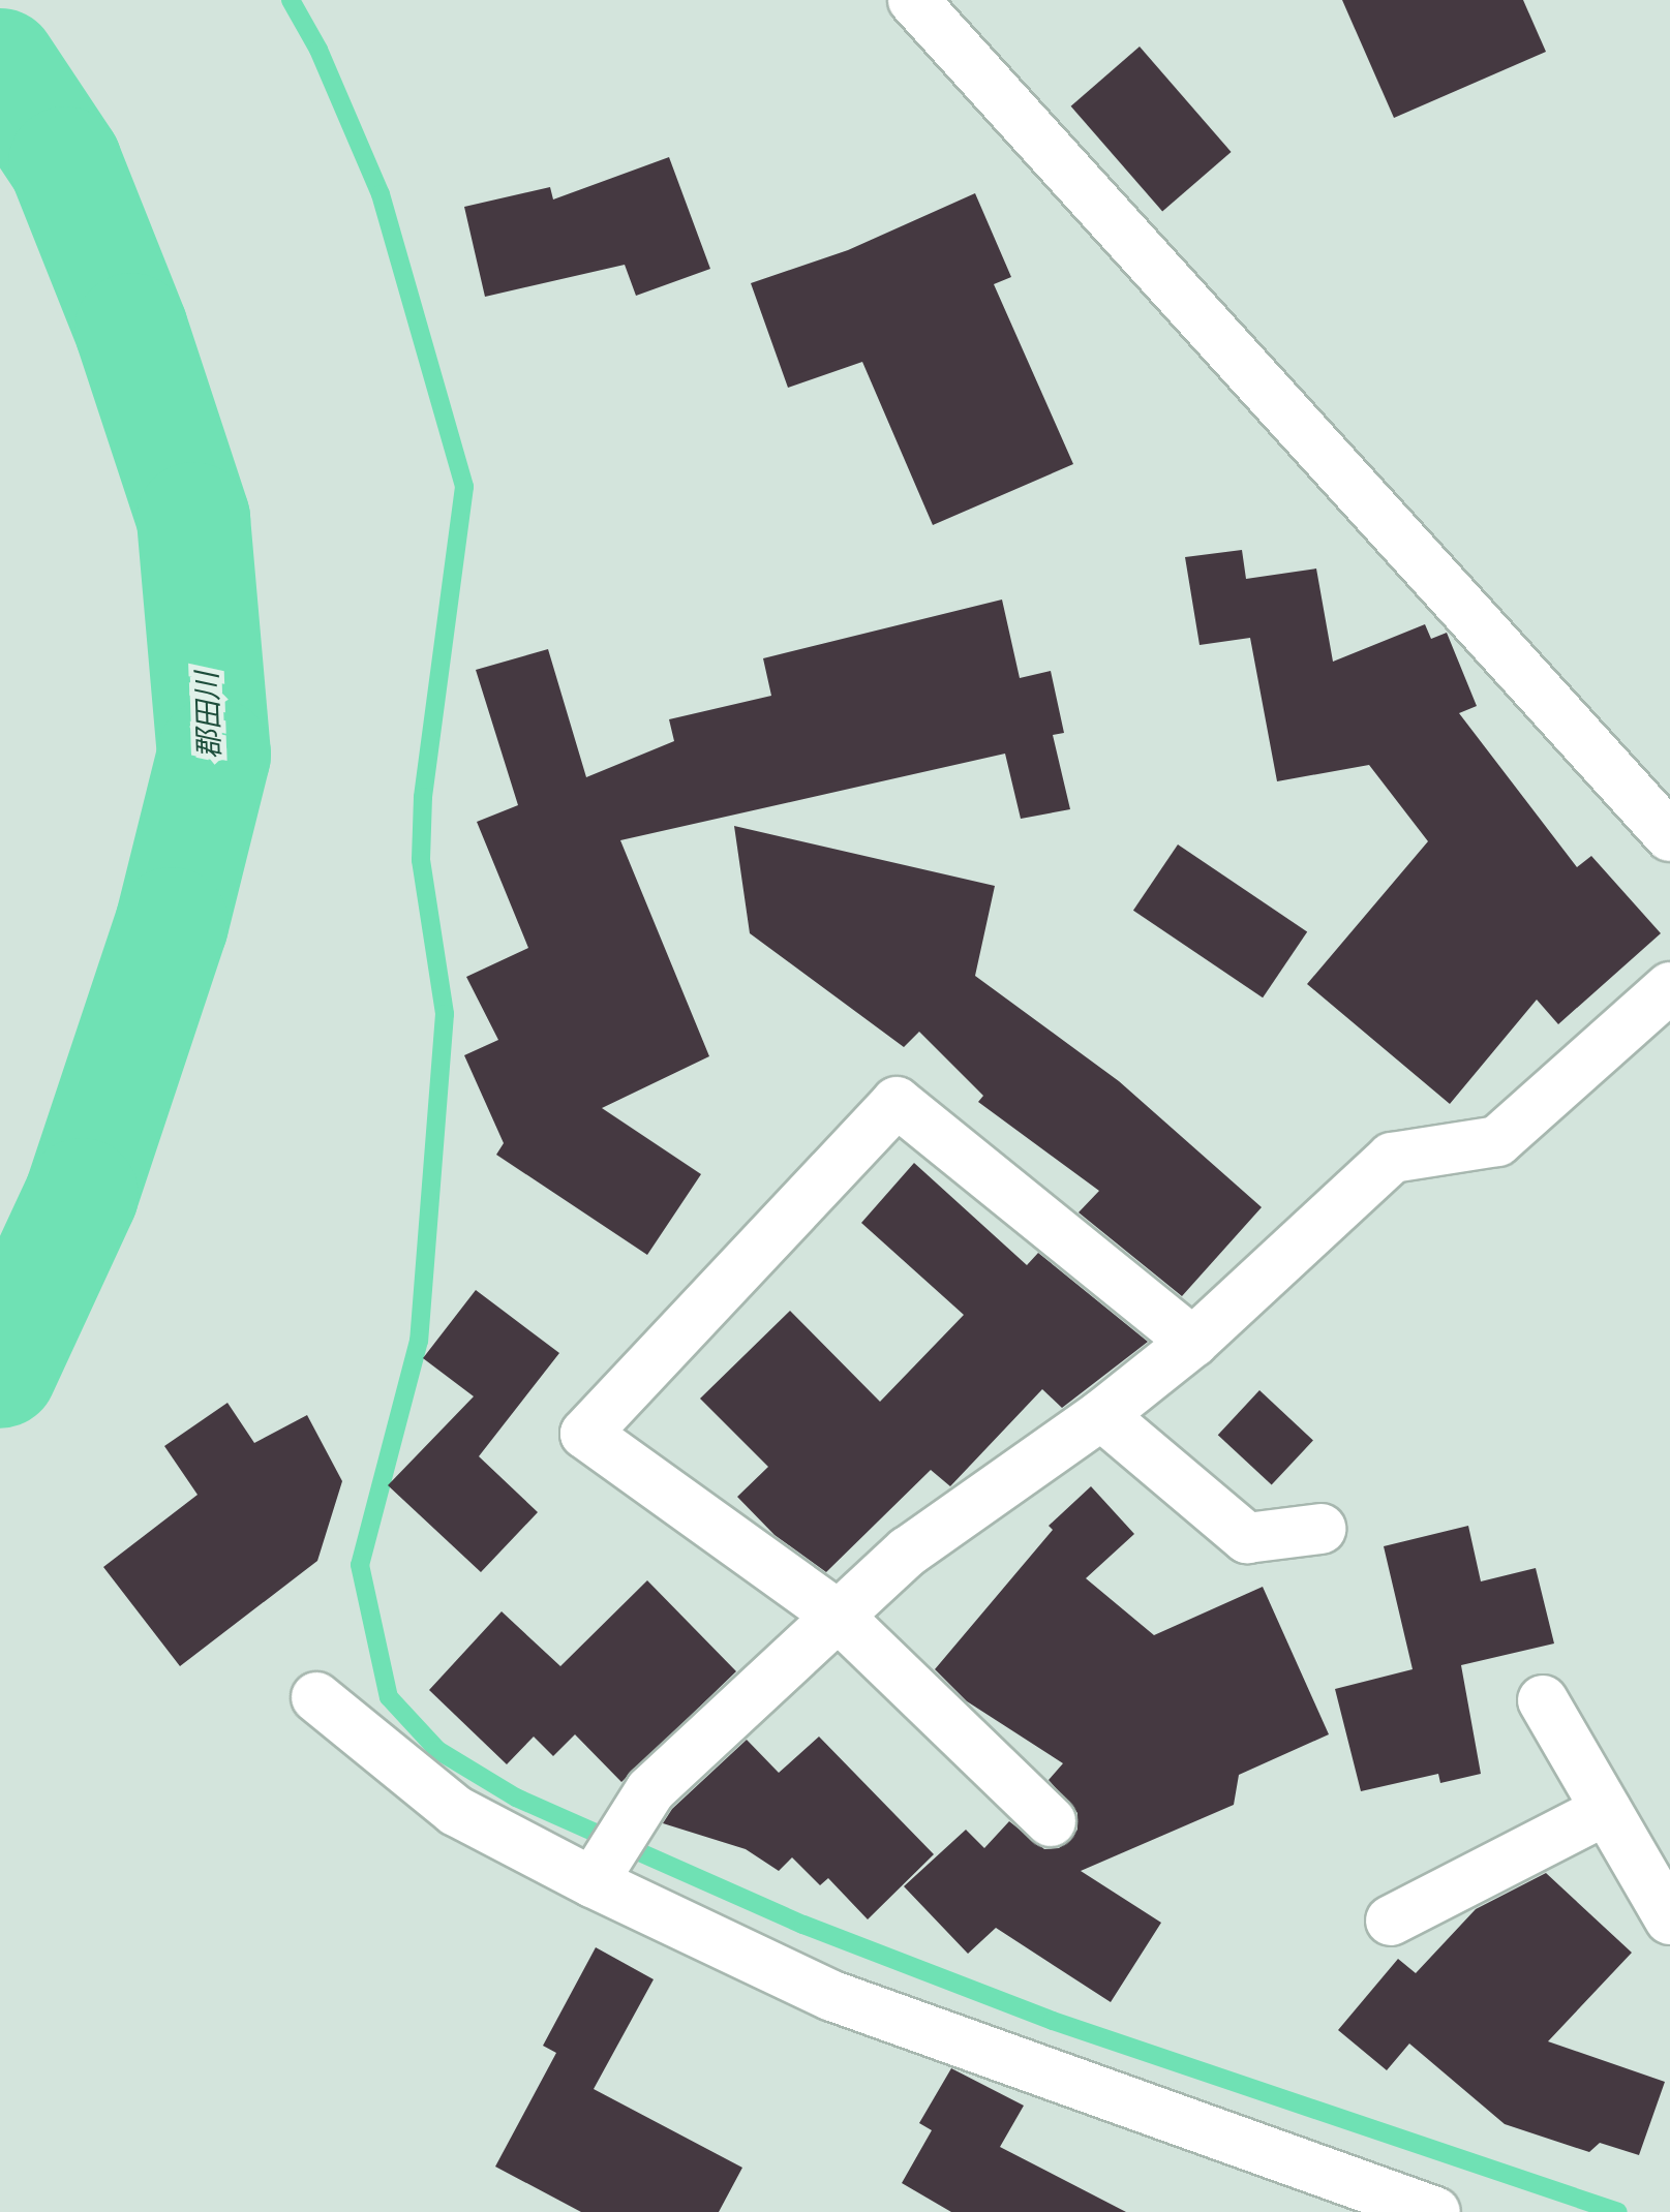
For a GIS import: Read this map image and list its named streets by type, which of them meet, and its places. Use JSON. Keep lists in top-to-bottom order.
{
  "water": ["郡田川"]
}
